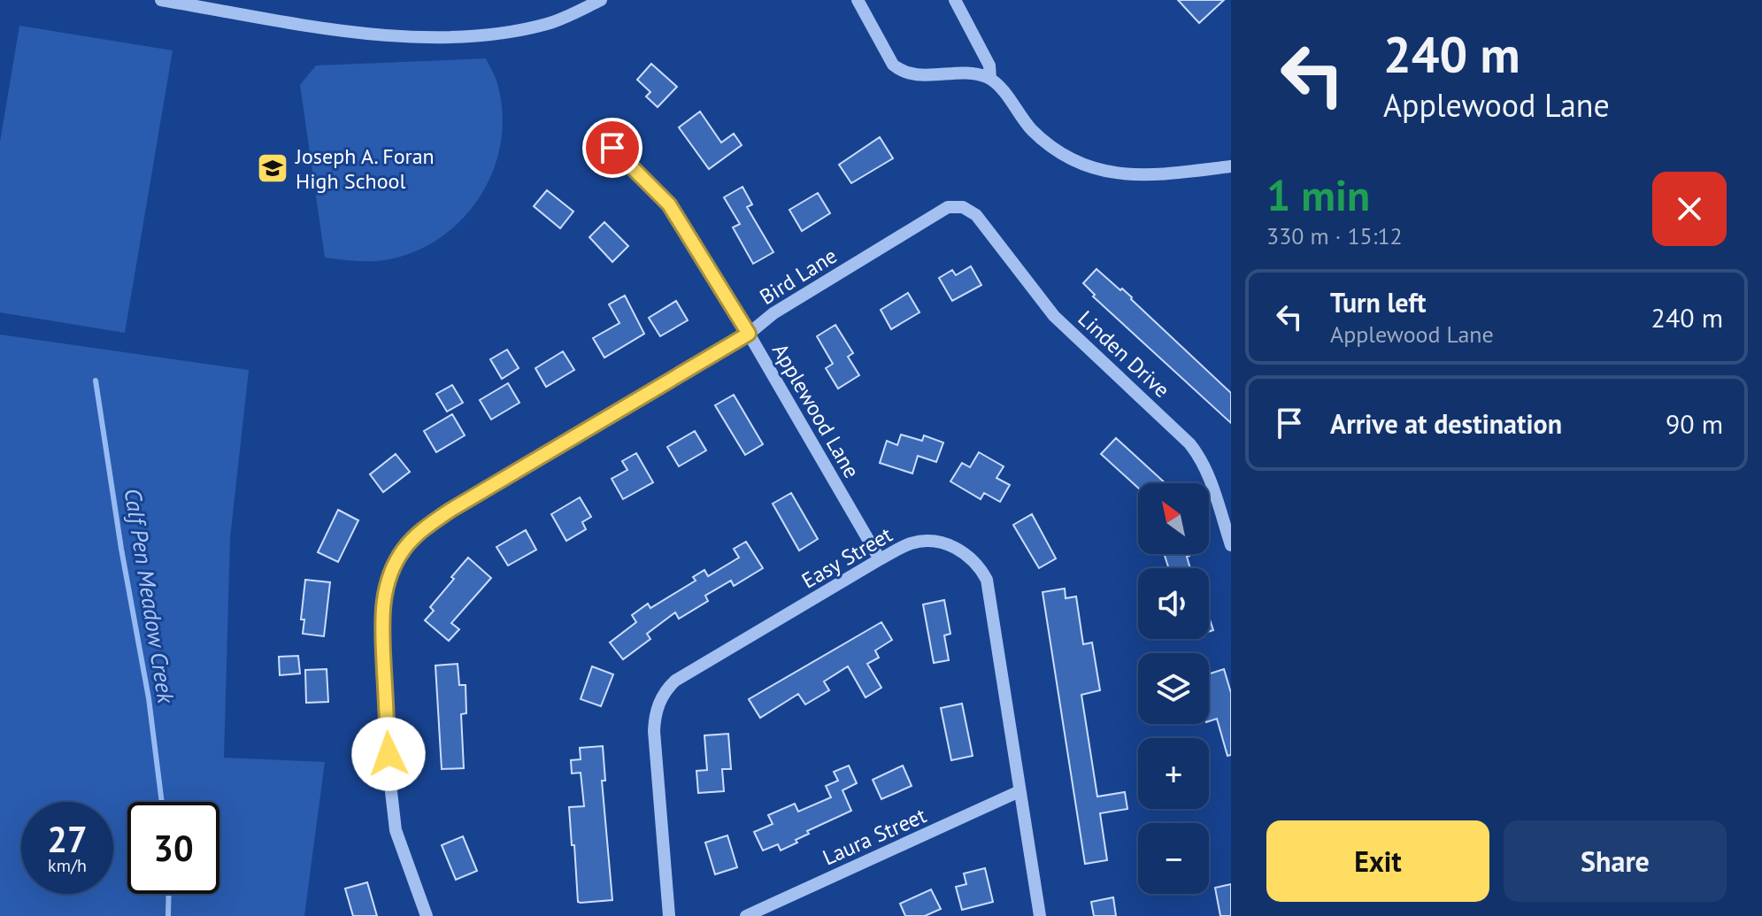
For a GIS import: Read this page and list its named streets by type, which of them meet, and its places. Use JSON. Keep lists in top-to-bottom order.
{
  "streets": {
    "street": [
      "Bird Lane",
      "Linden Drive",
      "Applewood Lane",
      "Easy Street",
      "Laura Street"
    ]
  },
  "crossings": [
    ["Bird Lane", "Linden Drive"],
    ["Bird Lane", "Applewood Lane"],
    ["Applewood Lane", "Easy Street"],
    ["Easy Street", "Laura Street"]
  ],
  "water": ["Calf Pen Meadow Creek"],
  "places": {
    "school or university": ["Joseph A. Foran High School"]
  },
  "north": "top left",
  "page": {
    "turn": ["240 m", "Applewood Lane"],
    "heading": ["1 min", "330 m · 15:12"],
    "list": [
      {
        "name": "Turn left",
        "note": "Applewood Lane",
        "value": "240 m"
      },
      {
        "name": "Arrive at destination",
        "value": "90 m"
      }
    ],
    "map_buttons": ["+", "−"],
    "speed": "27 km/h",
    "limit": "30",
    "buttons": ["Exit", "Share"]
  }
}
